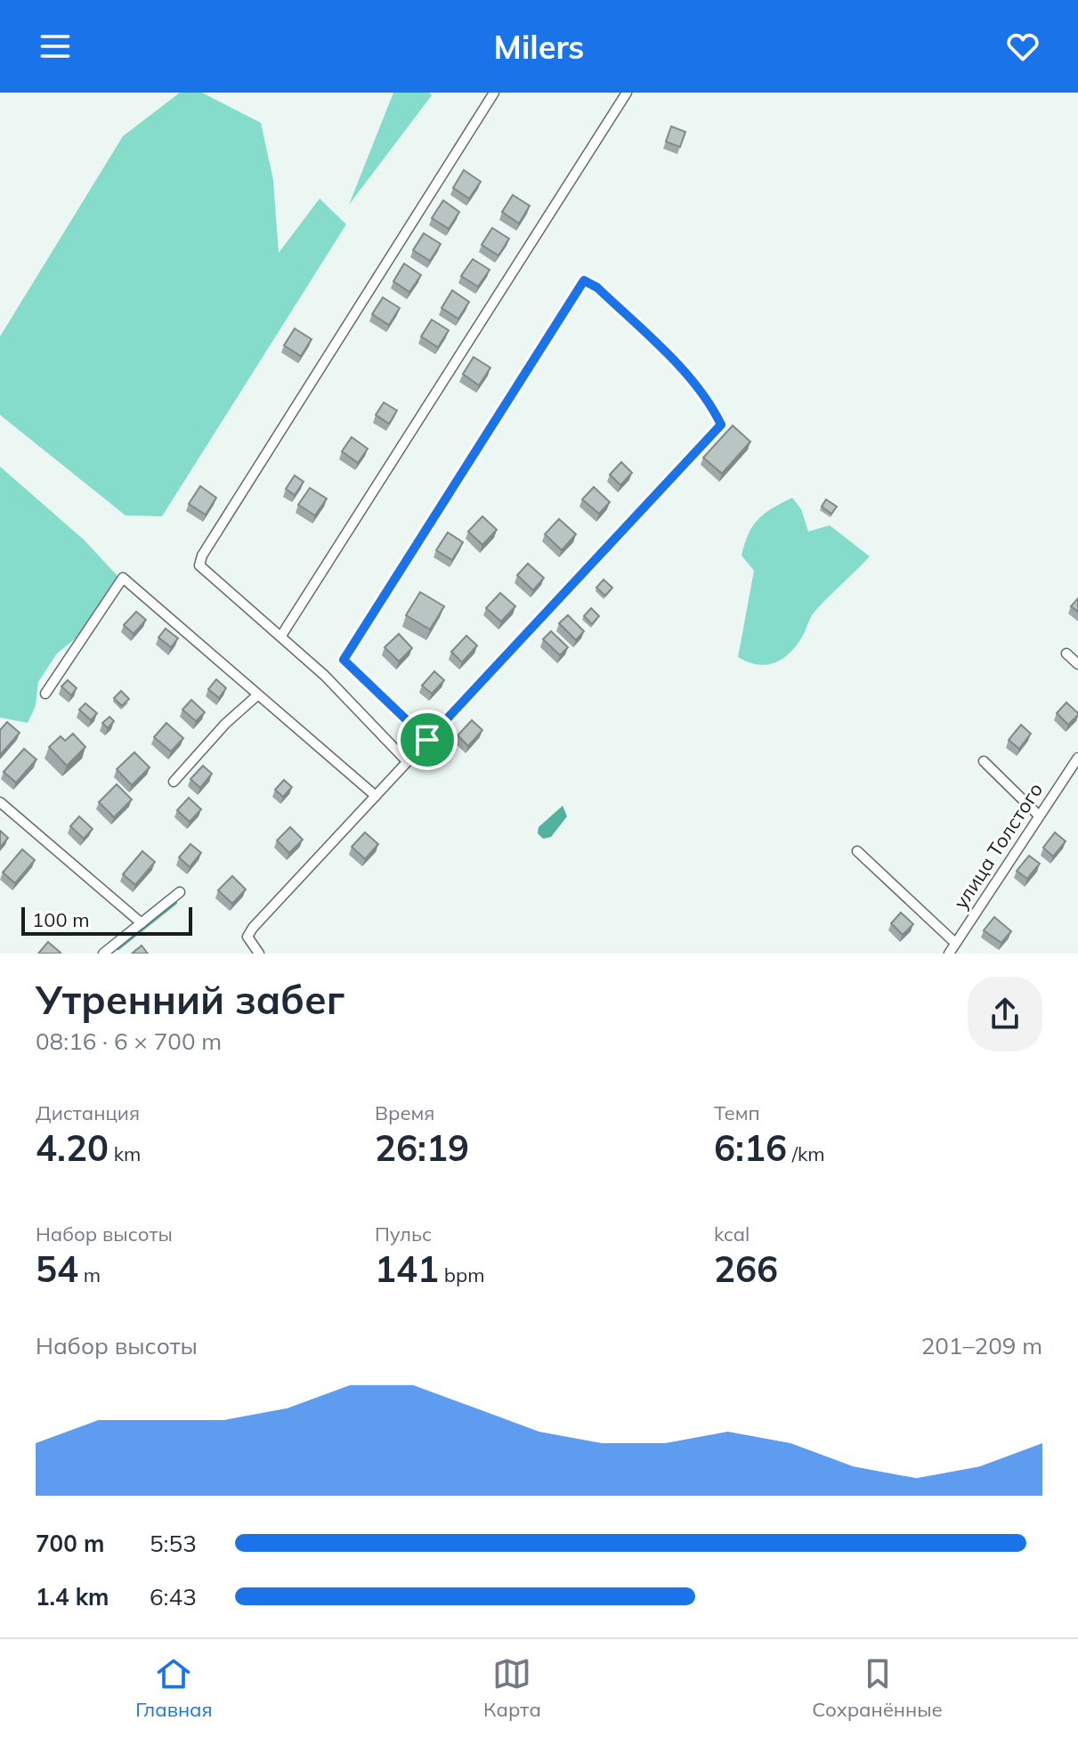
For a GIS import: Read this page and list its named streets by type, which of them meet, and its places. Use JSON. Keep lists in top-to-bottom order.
{
  "streets": {
    "street": ["улица Толстого"]
  },
  "scale_bar": "100 m",
  "page": {
    "header": "Milers",
    "scale": "100 m",
    "heading": ["Утренний забег", "08:16 · 6 × 700 m"],
    "stats": [
      ["Дистанция", "4.20 km"],
      ["Время", "26:19"],
      ["Темп", "6:16 /km"],
      ["Набор высоты", "54 m"],
      ["Пульс", "141 bpm"],
      ["kcal", "266"]
    ],
    "chart": ["Набор высоты", "201–209 m"],
    "list": [
      {
        "name": "700 m",
        "note": "5:53"
      },
      {
        "name": "1.4 km",
        "note": "6:43"
      }
    ],
    "tabs": ["Главная", "Карта", "Сохранённые"]
  }
}
